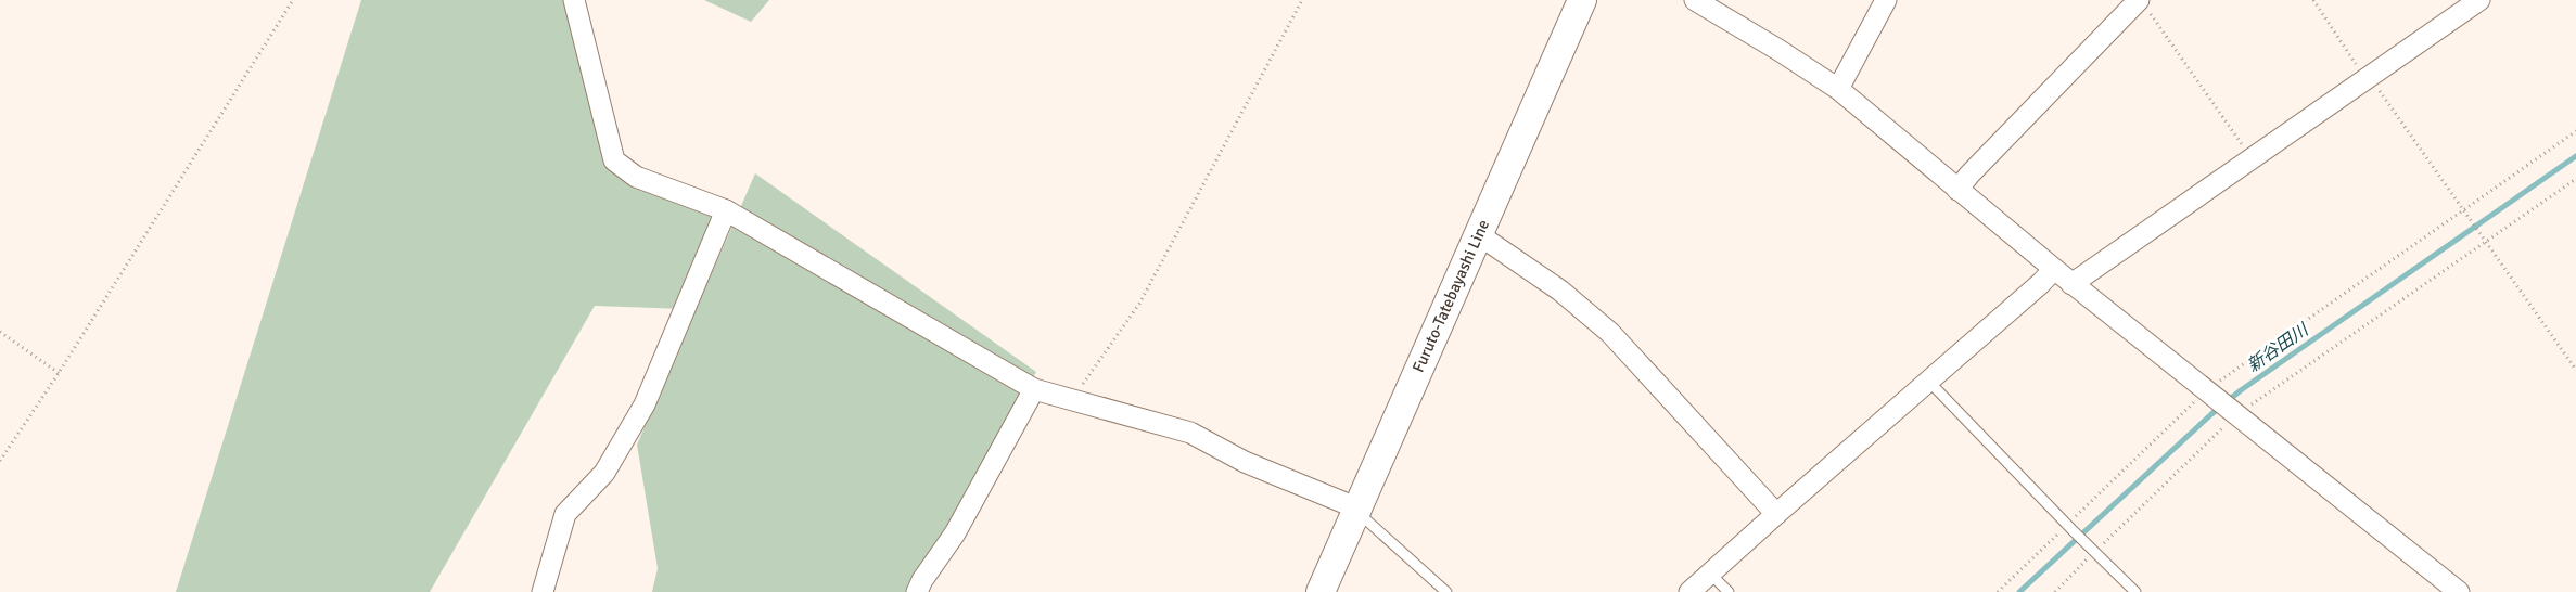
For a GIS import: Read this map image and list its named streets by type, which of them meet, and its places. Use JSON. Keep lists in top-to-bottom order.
{
  "streets": {
    "main road": ["Furuto-Tatebayashi Line"]
  },
  "water": ["新谷田川"]
}
